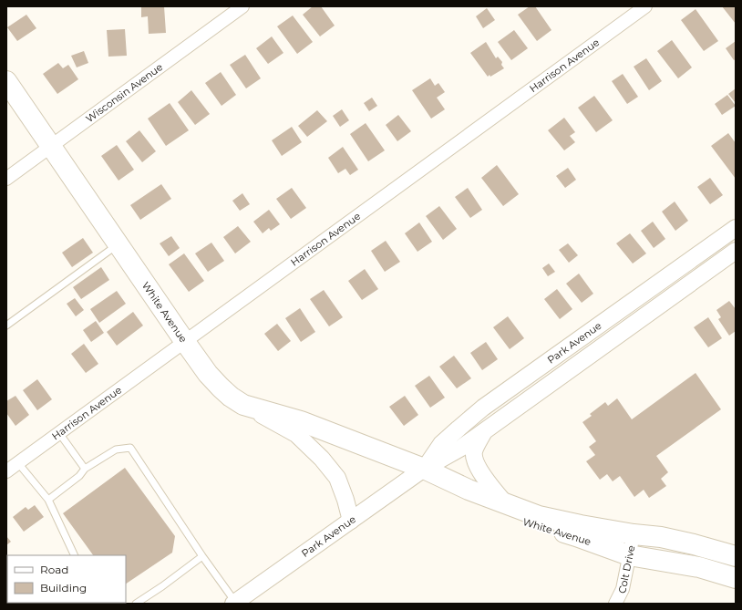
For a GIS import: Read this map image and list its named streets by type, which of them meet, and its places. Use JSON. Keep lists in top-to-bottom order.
{
  "streets": {
    "main road": ["White Avenue"],
    "street": [
      "Harrison Avenue",
      "Wisconsin Avenue",
      "Park Avenue",
      "Colt Drive"
    ]
  },
  "crossings": [
    ["Harrison Avenue", "White Avenue"],
    ["Wisconsin Avenue", "White Avenue"],
    ["White Avenue", "Park Avenue"],
    ["White Avenue", "Colt Drive"]
  ],
  "legend": ["Road", "Building"]
}
